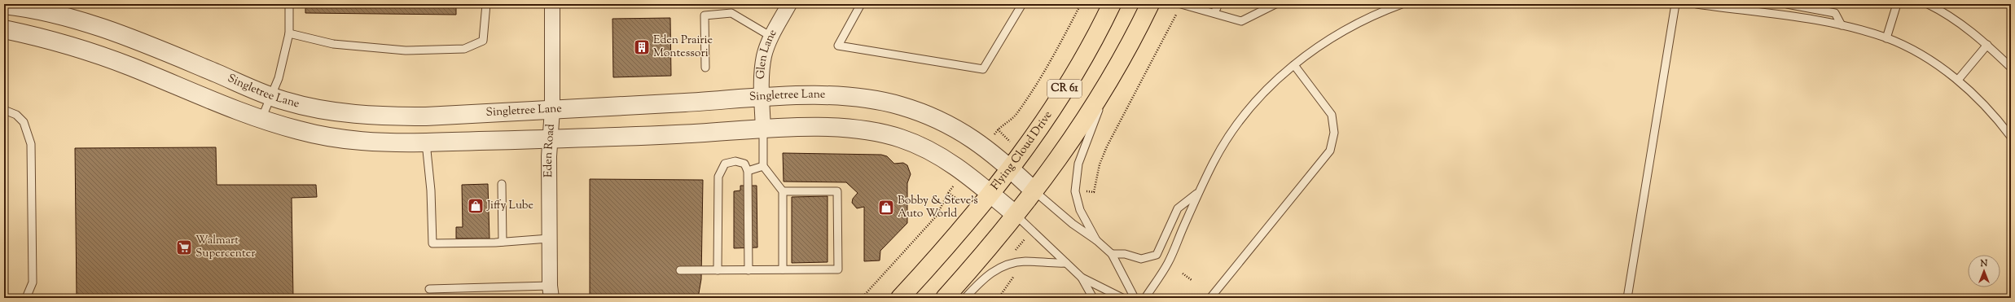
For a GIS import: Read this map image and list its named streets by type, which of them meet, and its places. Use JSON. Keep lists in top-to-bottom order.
{
  "streets": {
    "main road": ["CR 61", "Flying Cloud Drive"],
    "street": ["Glen Lane", "Singletree Lane", "Eden Road"]
  },
  "crossings": [
    ["Glen Lane", "Singletree Lane"],
    ["CR 61", "Singletree Lane"],
    ["Singletree Lane", "Flying Cloud Drive"],
    ["Singletree Lane", "Eden Road"]
  ],
  "places": {
    "building": ["Eden Prairie Montessori"],
    "shop": ["Jiffy Lube", "Bobby & Steve's Auto World"],
    "supermarket": ["Walmart Supercenter"]
  },
  "north": "top"
}
